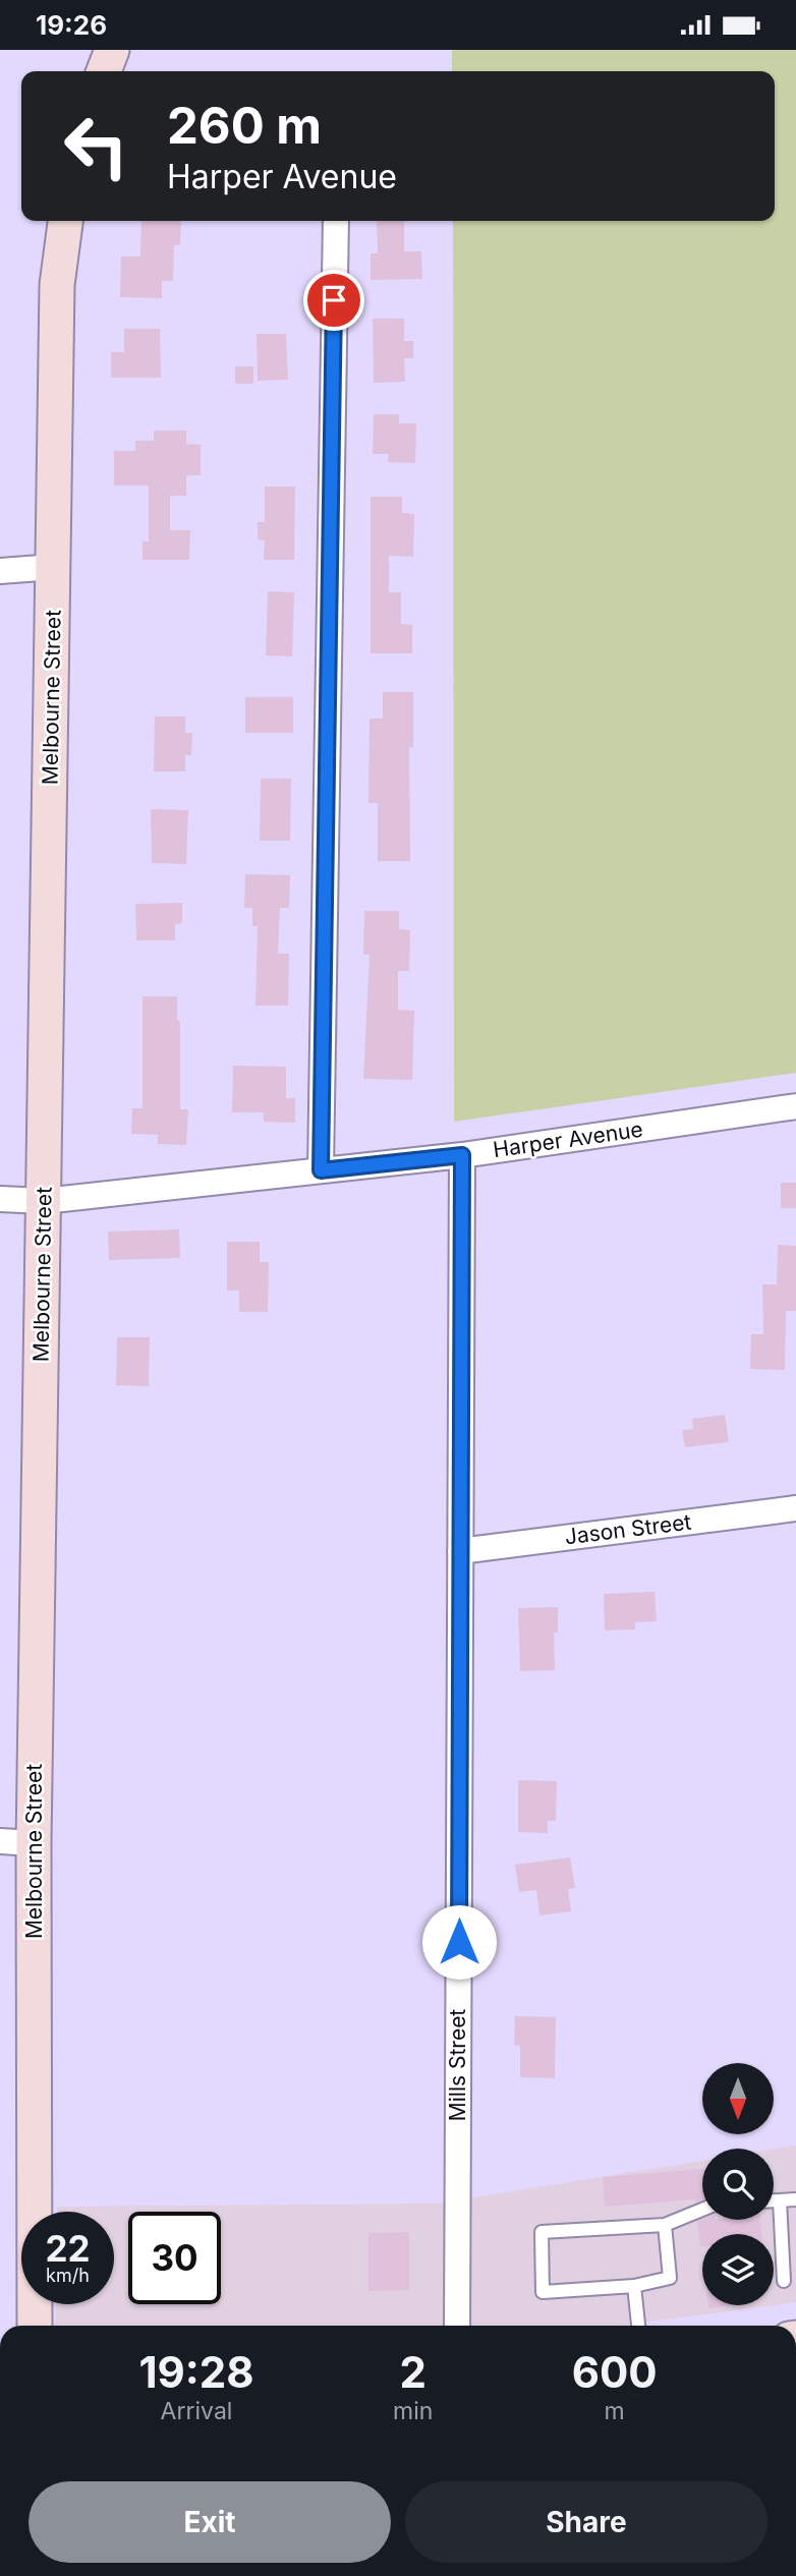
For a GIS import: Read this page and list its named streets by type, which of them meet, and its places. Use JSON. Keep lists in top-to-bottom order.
{
  "streets": {
    "street": [
      "Melbourne Street",
      "Harper Avenue",
      "Jason Street",
      "Mills Street"
    ]
  },
  "crossings": [
    ["Melbourne Street", "Harper Avenue"],
    ["Harper Avenue", "Mills Street"],
    ["Jason Street", "Mills Street"]
  ],
  "north": "bottom",
  "page": {
    "status": "19:26",
    "turn": ["260 m", "Harper Avenue"],
    "speed": "22 km/h",
    "limit": "30",
    "eta": [
      "19:28",
      "Arrival",
      "2",
      "min",
      "600",
      "m"
    ],
    "buttons": ["Exit", "Share"]
  }
}
